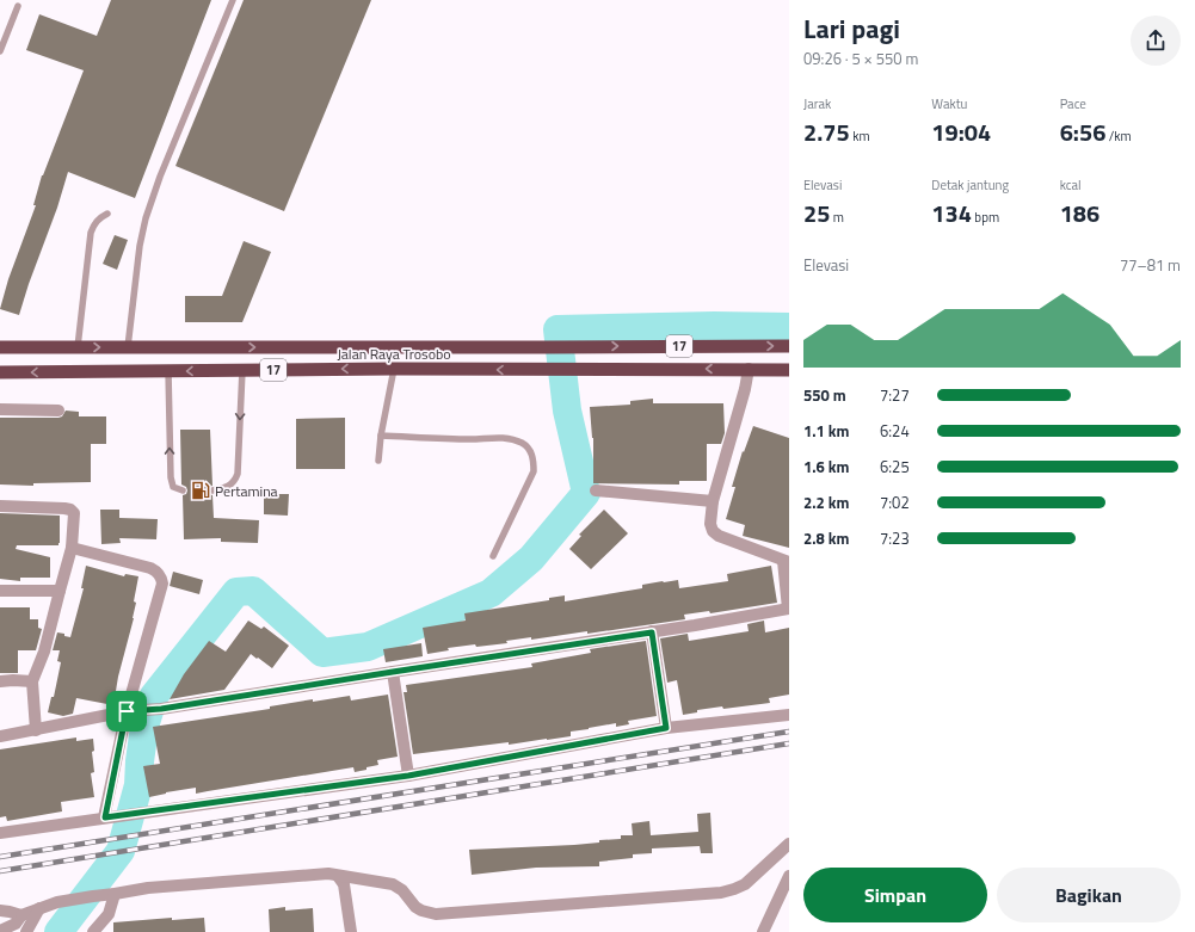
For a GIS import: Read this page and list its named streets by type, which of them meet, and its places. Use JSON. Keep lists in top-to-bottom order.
{
  "streets": {
    "highway": ["17", "Jalan Raya Trosobo"]
  },
  "places": {
    "fuel station": ["Pertamina"]
  },
  "page": {
    "heading": ["Lari pagi", "09:26 · 5 × 550 m"],
    "stats": [
      ["Jarak", "2.75 km"],
      ["Waktu", "19:04"],
      ["Pace", "6:56 /km"],
      ["Elevasi", "25 m"],
      ["Detak jantung", "134 bpm"],
      ["kcal", "186"]
    ],
    "chart": ["Elevasi", "77–81 m"],
    "list": [
      {
        "name": "550 m",
        "note": "7:27"
      },
      {
        "name": "1.1 km",
        "note": "6:24"
      },
      {
        "name": "1.6 km",
        "note": "6:25"
      },
      {
        "name": "2.2 km",
        "note": "7:02"
      },
      {
        "name": "2.8 km",
        "note": "7:23"
      }
    ],
    "buttons": ["Simpan", "Bagikan"]
  }
}
